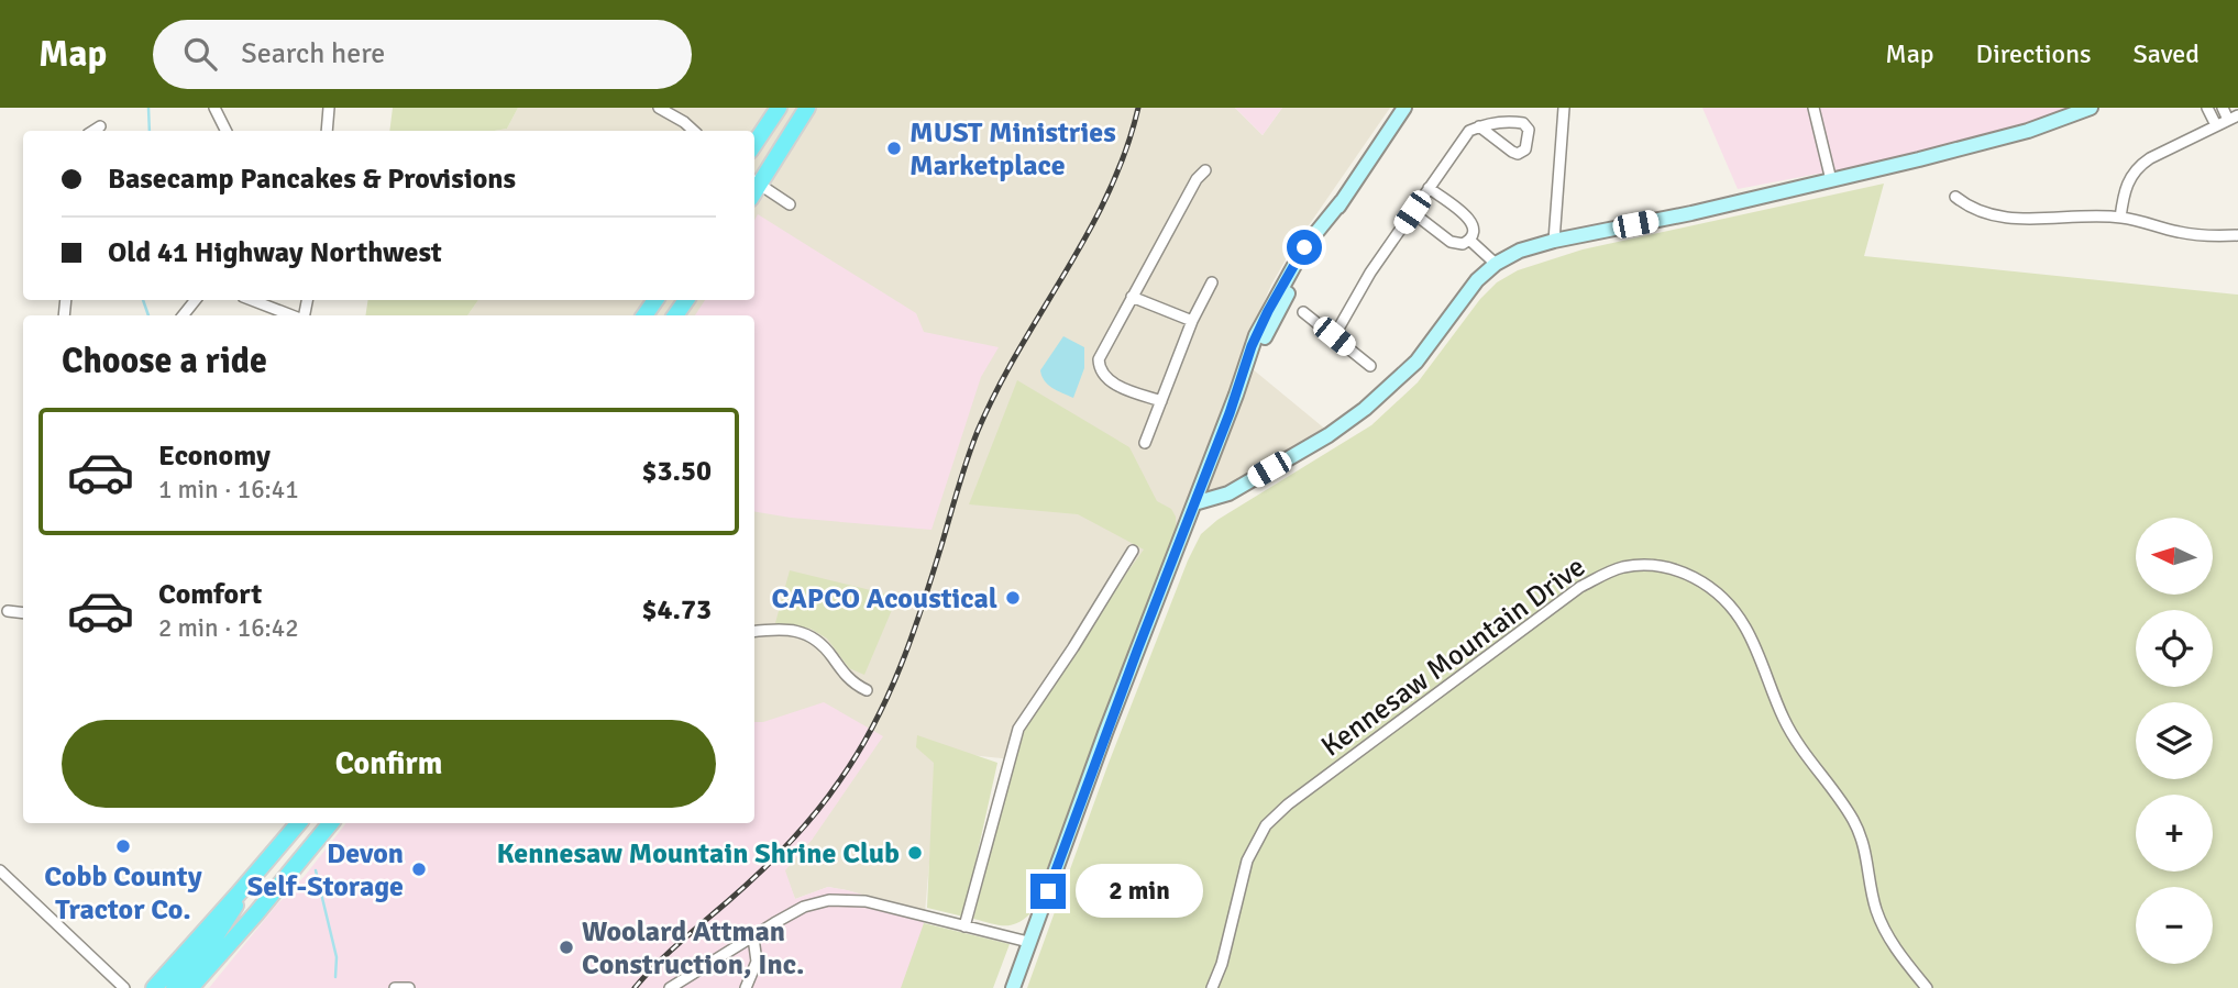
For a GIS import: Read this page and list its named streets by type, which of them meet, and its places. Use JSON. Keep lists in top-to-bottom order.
{
  "streets": {
    "street": ["Kennesaw Mountain Drive"]
  },
  "places": [
    "MUST Ministries Marketplace",
    "CAPCO Acoustical",
    "Cobb County Tractor Co.",
    "Kennesaw Mountain Shrine Club",
    "Devon Self-Storage",
    "Woolard Attman Construction, Inc."
  ],
  "north": "left",
  "page": {
    "header": "Map",
    "search": "Search here",
    "nav": ["Map", "Directions", "Saved"],
    "banner": ["Basecamp Pancakes & Provisions", "Old 41 Highway Northwest"],
    "heading": "Choose a ride",
    "list": [
      {
        "name": "Economy",
        "note": "1 min · 16:41",
        "value": "$3.50"
      },
      {
        "name": "Comfort",
        "note": "2 min · 16:42",
        "value": "$4.73"
      }
    ],
    "map_buttons": ["+", "−"],
    "buttons": "Confirm",
    "bubble": "2 min"
  }
}
